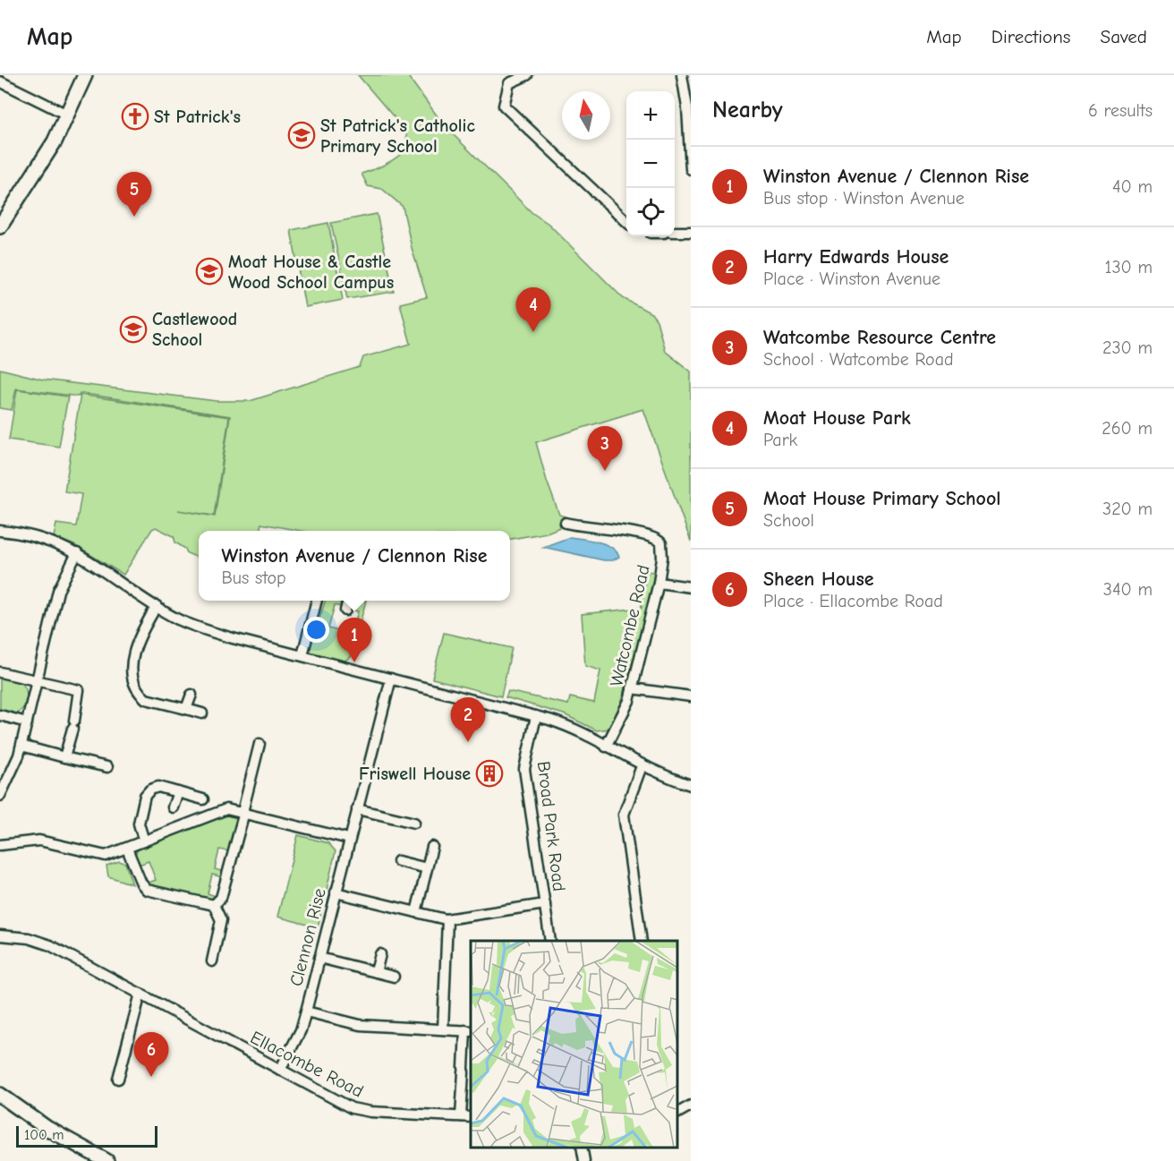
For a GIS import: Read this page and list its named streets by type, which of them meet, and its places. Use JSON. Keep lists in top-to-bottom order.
{
  "streets": {
    "street": [
      "Watcombe Road",
      "Broad Park Road",
      "Clennon Rise",
      "Ellacombe Road"
    ]
  },
  "crossings": [
    ["Clennon Rise", "Ellacombe Road"]
  ],
  "places": {
    "church": ["St Patrick's"],
    "school or university": ["St Patrick's Catholic Primary School", "Moat House & Castle Wood School Campus", "Castlewood School"],
    "building": ["Friswell House"]
  },
  "scale_bar": "100 m",
  "north": "top",
  "page": {
    "header": "Map",
    "nav": ["Map", "Directions", "Saved"],
    "heading": ["Nearby", "6 results"],
    "map_buttons": ["+", "−"],
    "list": [
      {
        "mark": "1",
        "name": "Winston Avenue / Clennon Rise",
        "note": "Bus stop · Winston Avenue",
        "value": "40 m"
      },
      {
        "mark": "2",
        "name": "Harry Edwards House",
        "note": "Place · Winston Avenue",
        "value": "130 m"
      },
      {
        "mark": "3",
        "name": "Watcombe Resource Centre",
        "note": "School · Watcombe Road",
        "value": "230 m"
      },
      {
        "mark": "4",
        "name": "Moat House Park",
        "note": "Park",
        "value": "260 m"
      },
      {
        "mark": "5",
        "name": "Moat House Primary School",
        "note": "School",
        "value": "320 m"
      },
      {
        "mark": "6",
        "name": "Sheen House",
        "note": "Place · Ellacombe Road",
        "value": "340 m"
      }
    ],
    "pins": [
      "5",
      "4",
      "3",
      "1",
      "2",
      "6"
    ],
    "popup": ["Winston Avenue / Clennon Rise", "Bus stop"],
    "scale": "100 m"
  }
}
